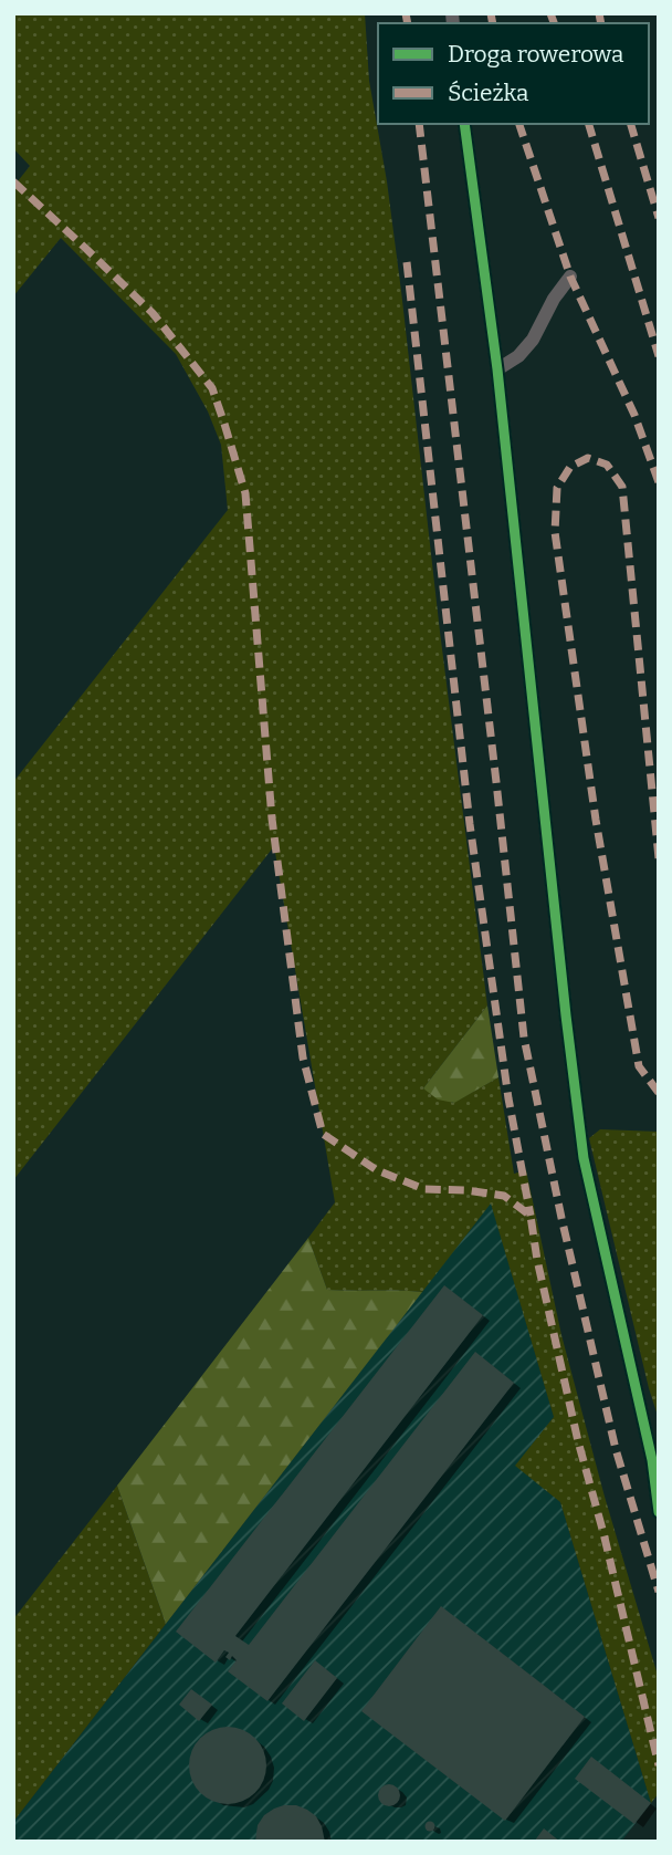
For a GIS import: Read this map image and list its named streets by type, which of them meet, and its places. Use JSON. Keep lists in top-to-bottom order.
{
  "legend": ["Droga rowerowa", "Ścieżka"]
}
